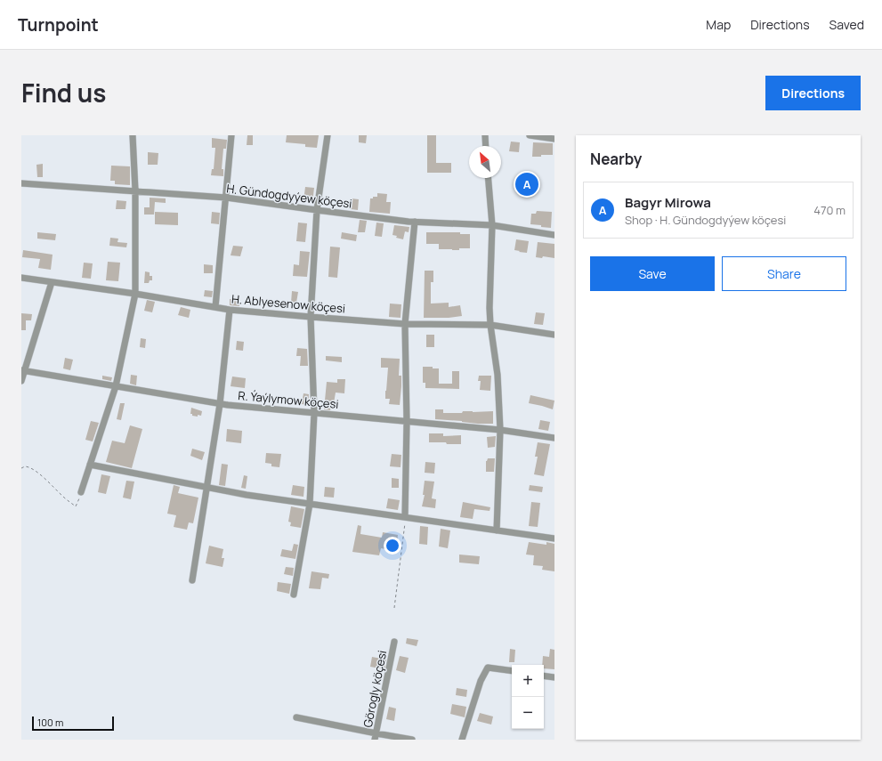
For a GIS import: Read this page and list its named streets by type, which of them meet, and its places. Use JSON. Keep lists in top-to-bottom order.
{
  "streets": {
    "street": [
      "H. Gündogdyýew köçesi",
      "H. Ablyesenow köçesi",
      "R. Ýaýlymow köçesi",
      "Görogly köçesi"
    ]
  },
  "scale_bar": "100 m",
  "north": "top left",
  "page": {
    "header": "Turnpoint",
    "nav": ["Map", "Directions", "Saved"],
    "title": "Find us",
    "buttons": [
      "Directions",
      ["Save", "Share"]
    ],
    "heading": "Nearby",
    "pins": "A",
    "list": [
      {
        "mark": "A",
        "name": "Bagyr Mirowa",
        "note": "Shop · H. Gündogdyýew köçesi",
        "value": "470 m"
      }
    ],
    "map_buttons": ["+", "−"],
    "scale": "100 m"
  }
}
